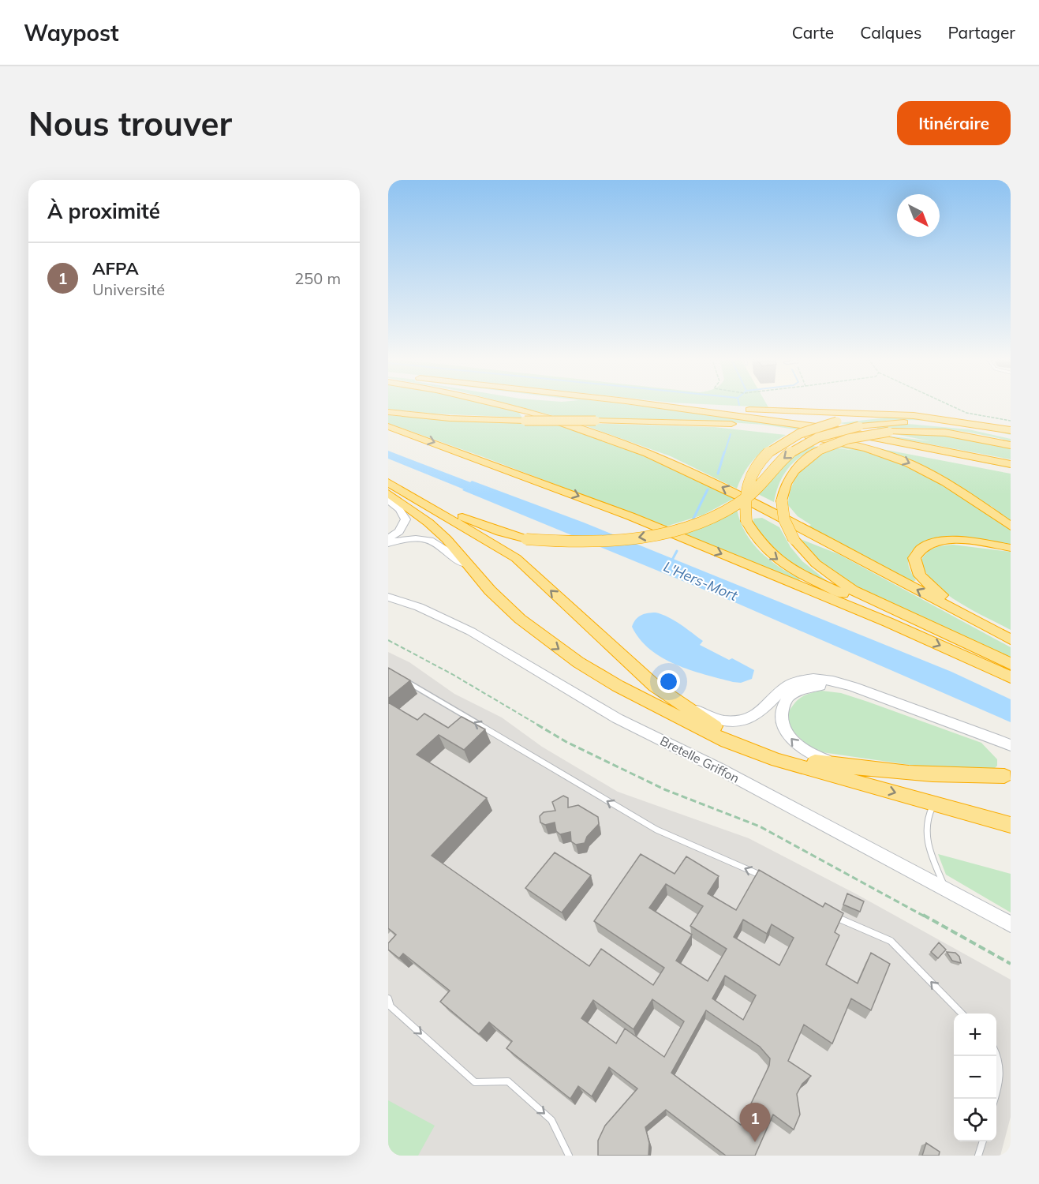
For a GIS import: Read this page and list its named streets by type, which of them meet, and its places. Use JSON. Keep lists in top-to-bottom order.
{
  "streets": {
    "main road": ["Bretelle Griffon"]
  },
  "water": ["L'Hers-Mort"],
  "north": "bottom right",
  "page": {
    "header": "Waypost",
    "nav": ["Carte", "Calques", "Partager"],
    "buttons": "Itinéraire",
    "title": "Nous trouver",
    "heading": "À proximité",
    "list": [
      {
        "mark": "1",
        "name": "AFPA",
        "note": "Université",
        "value": "250 m"
      }
    ],
    "map_buttons": ["+", "−"],
    "pins": "1"
  }
}
